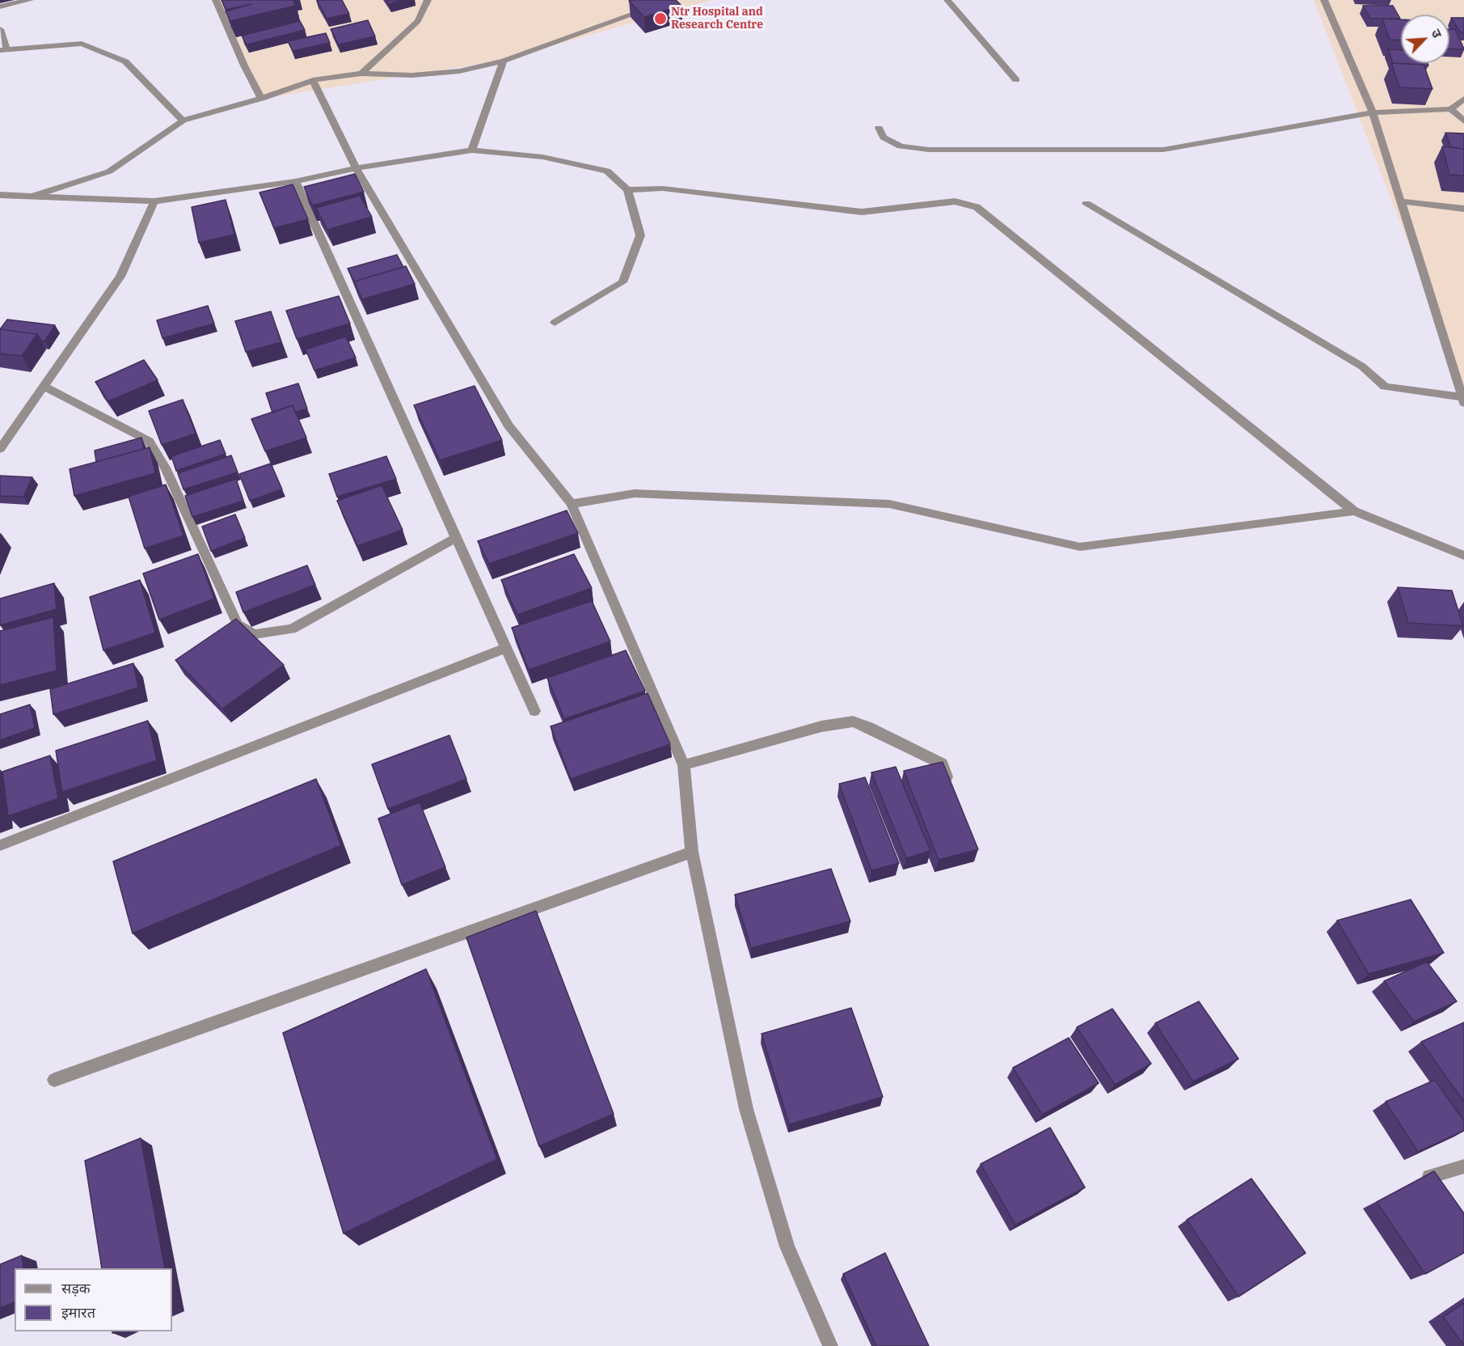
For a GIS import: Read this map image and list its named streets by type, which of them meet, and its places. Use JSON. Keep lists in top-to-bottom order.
{
  "places": ["Ntr Hospital and Research Centre"],
  "legend": ["सड़क", "इमारत"],
  "north": "top right"
}
